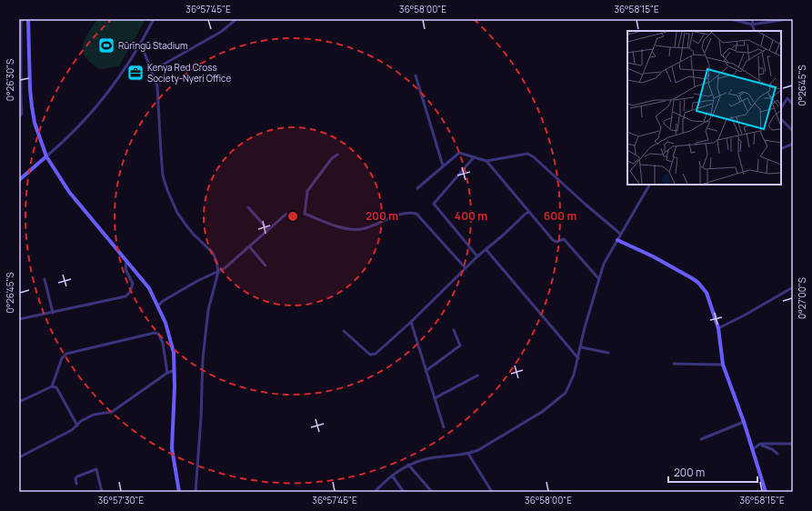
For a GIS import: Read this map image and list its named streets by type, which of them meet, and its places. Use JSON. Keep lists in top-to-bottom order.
{
  "places": {
    "sports": ["Rũrĩngũ Stadium"],
    "office": ["Kenya Red Cross Society-Nyeri Office"]
  },
  "scale_bar": "200 m",
  "coordinates": [
    "36°57'45\"E",
    "36°58'00\"E",
    "36°58'15\"E",
    "0°26'30\"S",
    "0°26'45\"S",
    "0°27'00\"S",
    "36°57'30\"E"
  ],
  "rings": ["200 m", "400 m", "600 m"]
}
